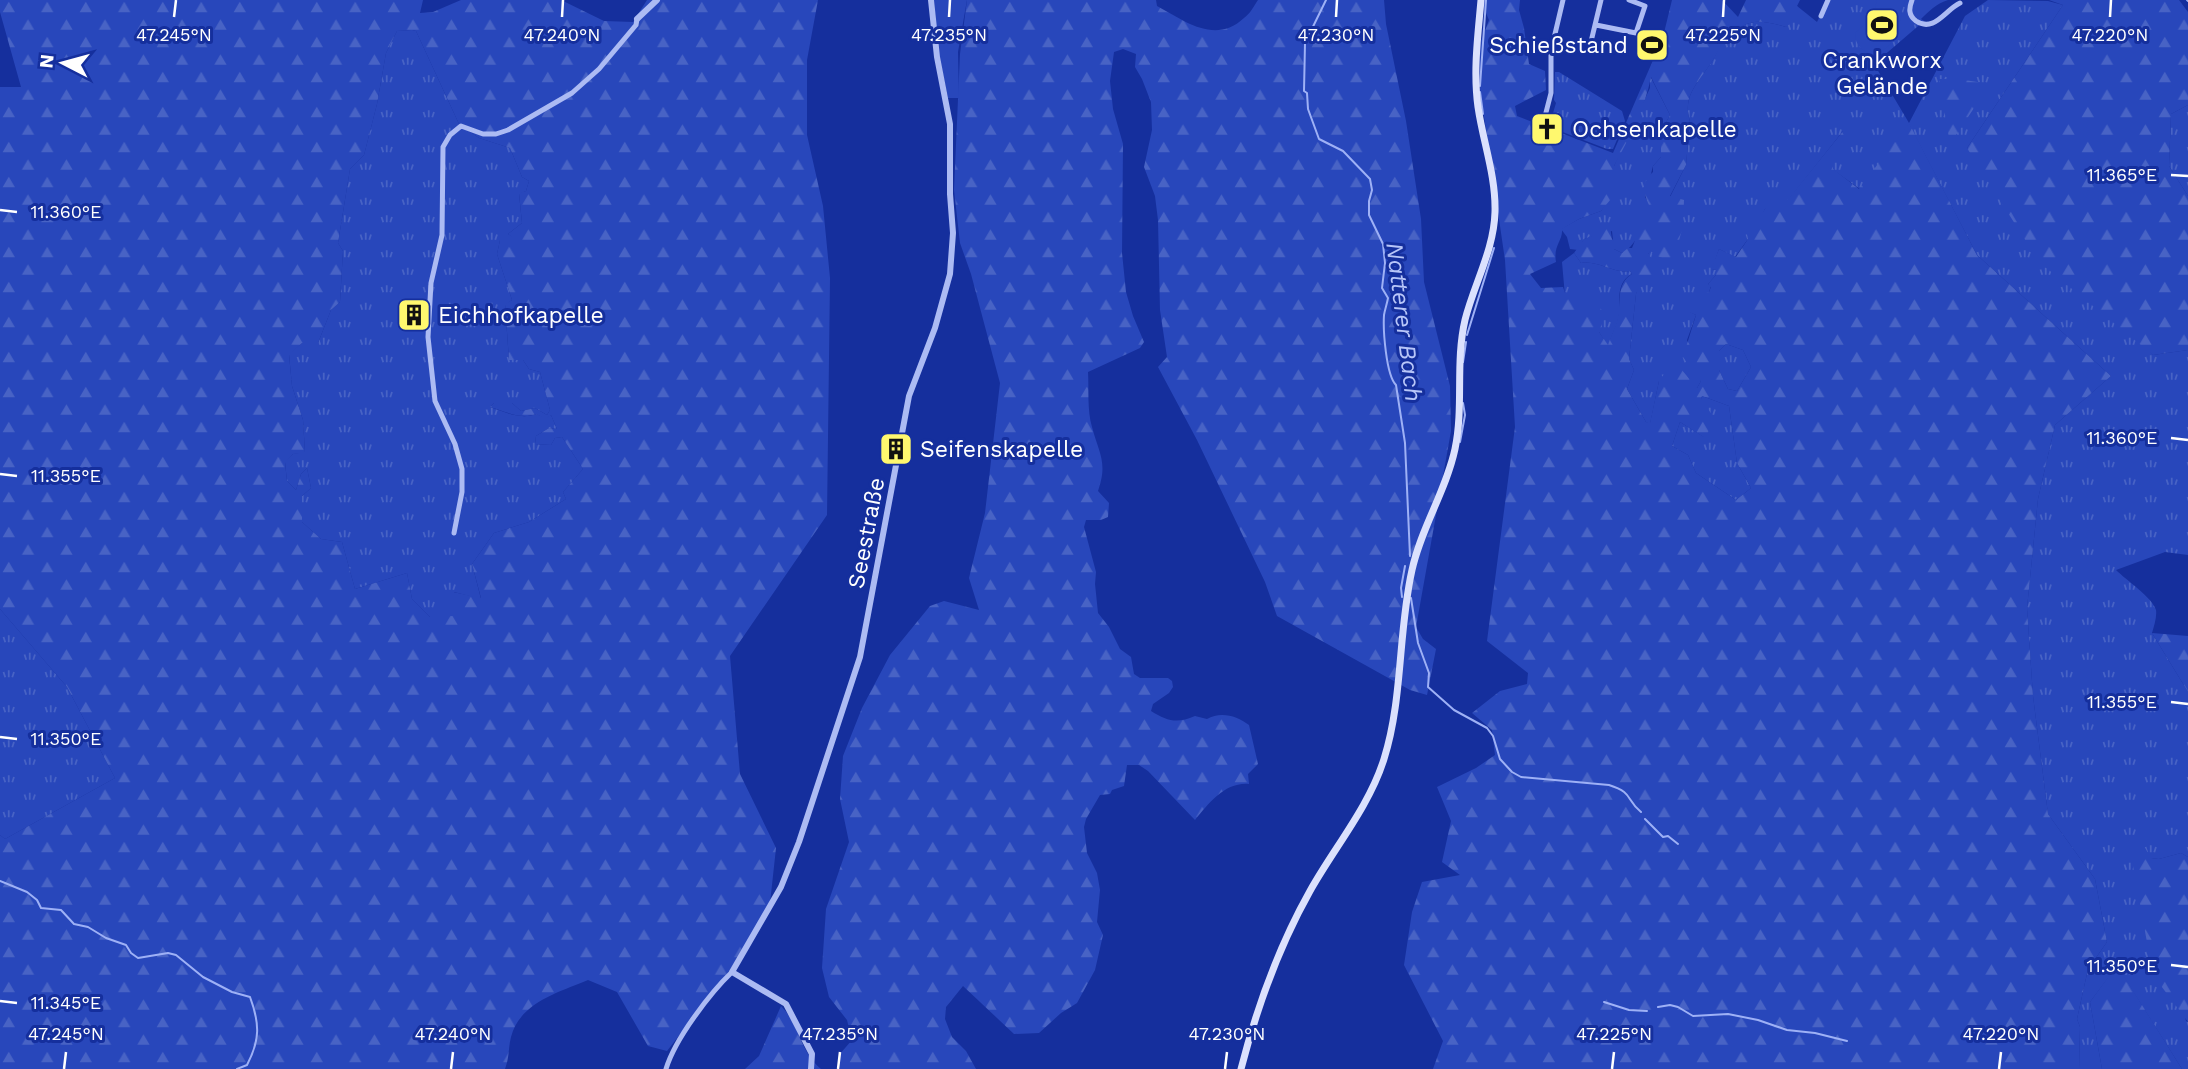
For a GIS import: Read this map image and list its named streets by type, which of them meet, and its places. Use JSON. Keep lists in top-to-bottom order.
{
  "streets": {
    "street": ["Seestraße"]
  },
  "water": ["Natterer Bach"],
  "places": {
    "sports": ["Crankworx Gelände", "Schießstand"],
    "church": ["Ochsenkapelle"],
    "building": ["Eichhofkapelle", "Seifenskapelle"]
  },
  "north": "left",
  "coordinates": [
    "47.245°N",
    "47.240°N",
    "47.235°N",
    "47.230°N",
    "47.225°N",
    "47.220°N",
    "11.365°E",
    "11.360°E",
    "11.355°E",
    "11.350°E",
    "11.345°E"
  ]
}
